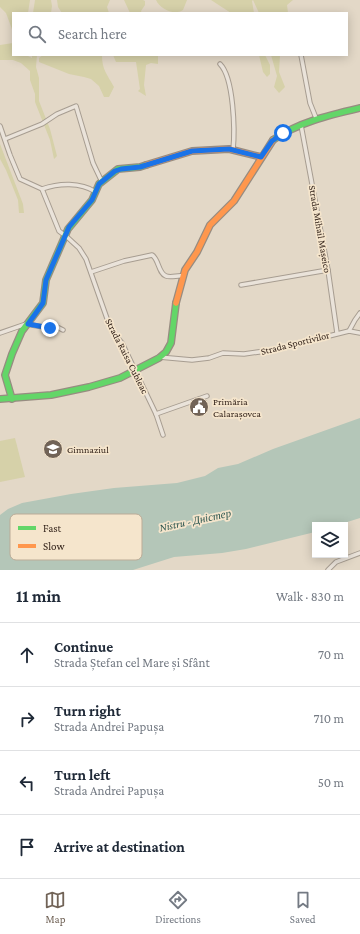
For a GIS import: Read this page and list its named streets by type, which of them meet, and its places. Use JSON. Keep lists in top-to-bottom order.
{
  "streets": {
    "street": ["Strada Mihail Mașeico", "Strada Sportivilor", "Strada Raisa Cubleac"]
  },
  "crossings": [
    ["Strada Mihail Mașeico", "Strada Sportivilor"]
  ],
  "water": ["Nistru - Дністер"],
  "places": {
    "public building": ["Primăria Calarașovca"],
    "school or university": ["Gimnaziul"]
  },
  "legend": ["Fast", "Slow"],
  "page": {
    "search": "Search here",
    "heading": ["11 min", "Walk · 830 m"],
    "list": [
      ["Continue", "Strada Ștefan cel Mare și Sfânt", "70 m"],
      ["Turn right", "Strada Andrei Papușa", "710 m"],
      ["Turn left", "Strada Andrei Papușa", "50 m"],
      "Arrive at destination"
    ],
    "nav": ["Map", "Directions", "Saved"]
  }
}
